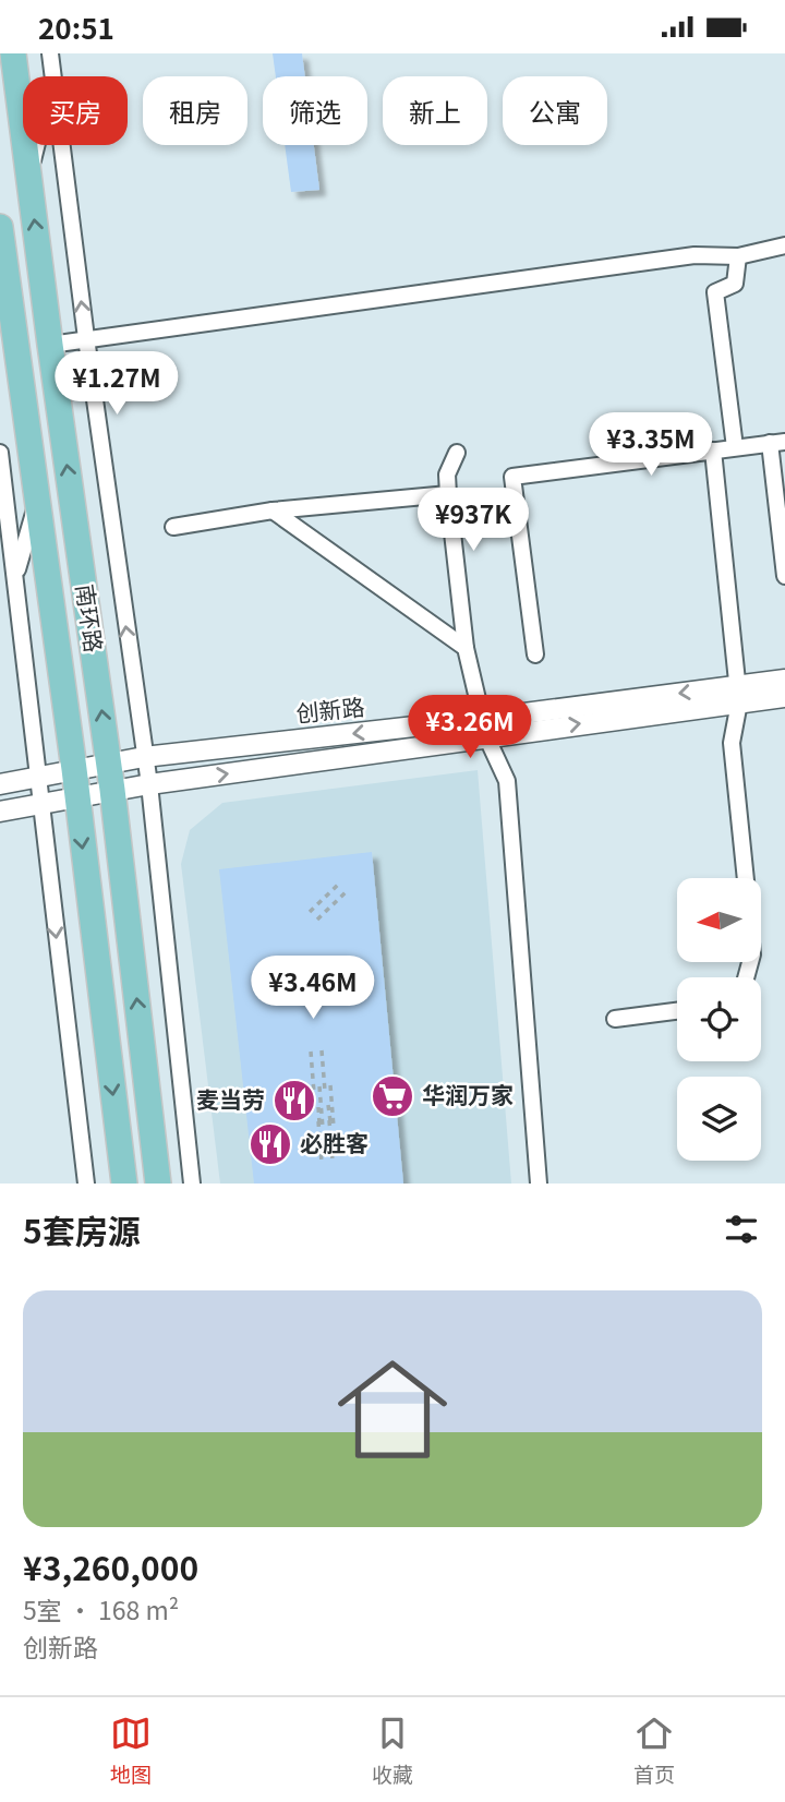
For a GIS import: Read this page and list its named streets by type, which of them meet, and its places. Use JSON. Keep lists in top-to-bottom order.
{
  "streets": {
    "main road": ["南环路"],
    "street": ["创新路"]
  },
  "crossings": [
    ["南环路", "创新路"]
  ],
  "places": {
    "supermarket": ["华润万家"],
    "restaurant": ["麦当劳", "必胜客"]
  },
  "north": "left",
  "page": {
    "status": "20:51",
    "chip": [
      "买房",
      "租房",
      "筛选",
      "新上",
      "公寓"
    ],
    "price": [
      "¥1.27M",
      "¥3.35M",
      "¥937K",
      "¥3.26M",
      "¥3.46M"
    ],
    "heading": "5套房源",
    "list": [
      {
        "name": "¥3,260,000",
        "note": "5室 · 168 m² · 创新路"
      }
    ],
    "tabs": ["地图", "收藏", "首页"]
  }
}
